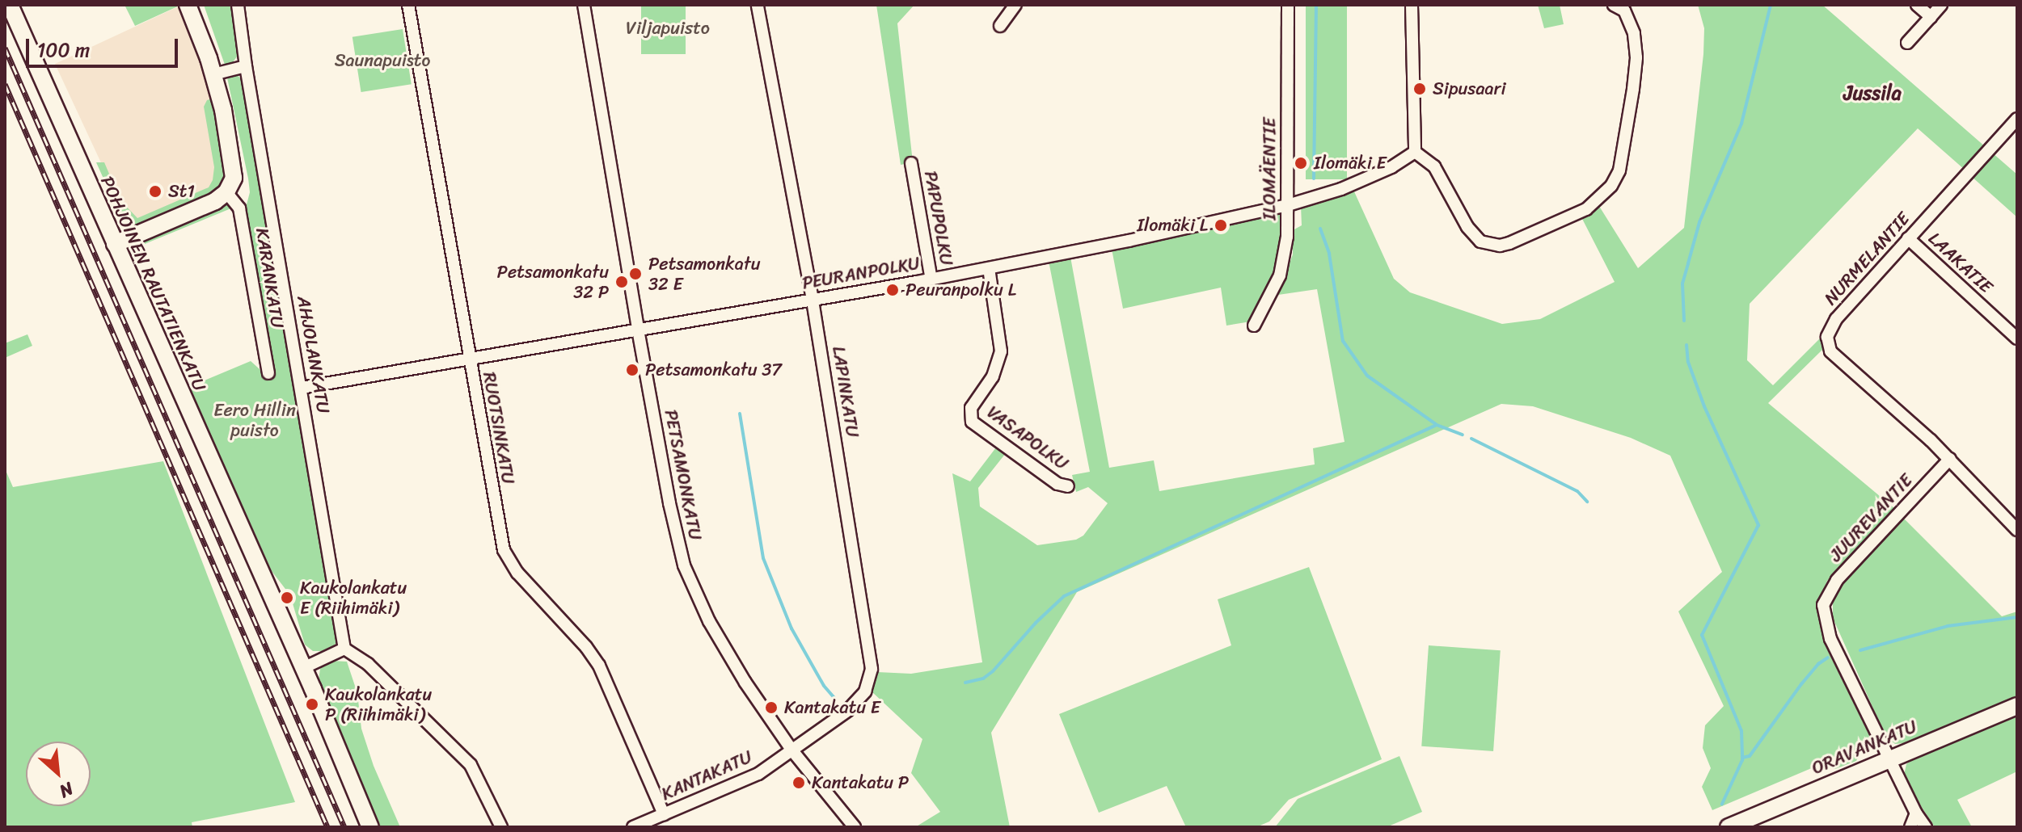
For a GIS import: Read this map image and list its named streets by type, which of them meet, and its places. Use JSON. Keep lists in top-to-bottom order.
{
  "streets": {
    "street": [
      "ILOMÄENTIE",
      "PAPUPOLKU",
      "NURMELANTIE",
      "LAAKATIE",
      "PEURANPOLKU",
      "KARANKATU",
      "POHJOINEN RAUTATIENKATU",
      "AHJOLANKATU",
      "LAPINKATU",
      "RUOTSINKATU",
      "VASAPOLKU",
      "PETSAMONKATU",
      "JUUREVANTIE",
      "ORAVANKATU",
      "KANTAKATU"
    ]
  },
  "crossings": [
    ["ILOMÄENTIE", "PEURANPOLKU"],
    ["PAPUPOLKU", "PEURANPOLKU"],
    ["NURMELANTIE", "LAAKATIE"],
    ["NURMELANTIE", "JUUREVANTIE"],
    ["PEURANPOLKU", "AHJOLANKATU"],
    ["PEURANPOLKU", "LAPINKATU"],
    ["PEURANPOLKU", "RUOTSINKATU"],
    ["PEURANPOLKU", "VASAPOLKU"],
    ["PEURANPOLKU", "PETSAMONKATU"],
    ["LAPINKATU", "PETSAMONKATU"],
    ["LAPINKATU", "KANTAKATU"],
    ["RUOTSINKATU", "KANTAKATU"],
    ["PETSAMONKATU", "KANTAKATU"],
    ["JUUREVANTIE", "ORAVANKATU"]
  ],
  "districts": ["Jussila"],
  "parks": ["Viljapuisto", "Saunapuisto", "Eero Hillin puisto"],
  "places": [
    "Sipusaari",
    "Ilomäki E",
    "St1",
    "Ilomäki L",
    "Petsamonkatu 32 E",
    "Petsamonkatu 32 P",
    "Peuranpolku L",
    "Petsamonkatu 37",
    "Kaukolankatu E (Riihimäki)",
    "Kaukolankatu P (Riihimäki)",
    "Kantakatu E",
    "Kantakatu P"
  ],
  "scale_bar": "100 m",
  "north": "bottom right"
}
